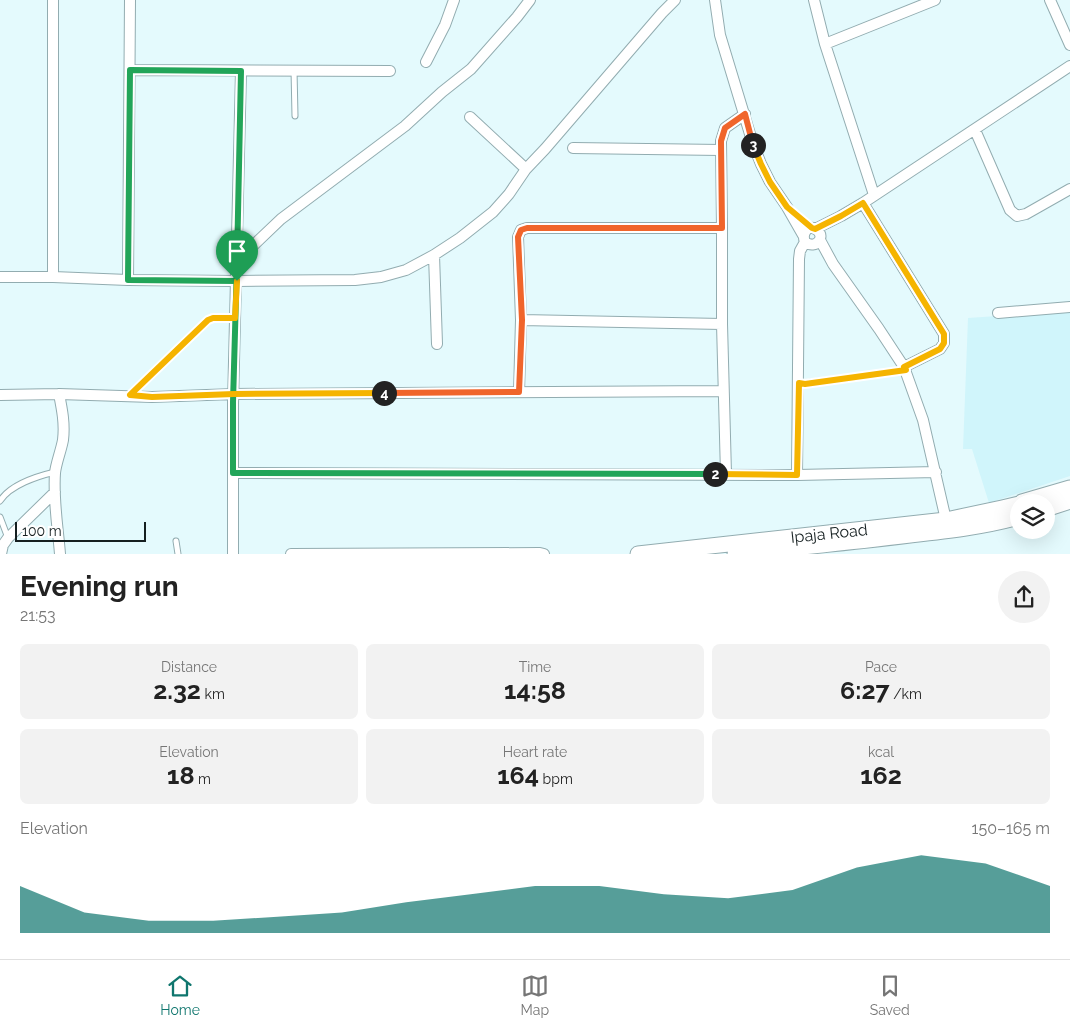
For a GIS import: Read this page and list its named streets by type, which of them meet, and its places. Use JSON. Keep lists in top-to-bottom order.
{
  "streets": {
    "main road": ["Ipaja Road"]
  },
  "scale_bar": "100 m",
  "page": {
    "pins": ["3", "4", "2"],
    "scale": "100 m",
    "heading": ["Evening run", "21:53"],
    "stats": [
      ["Distance", "2.32 km"],
      ["Time", "14:58"],
      ["Pace", "6:27 /km"],
      ["Elevation", "18 m"],
      ["Heart rate", "164 bpm"],
      ["kcal", "162"]
    ],
    "chart": ["Elevation", "150–165 m"],
    "tabs": ["Home", "Map", "Saved"]
  }
}
